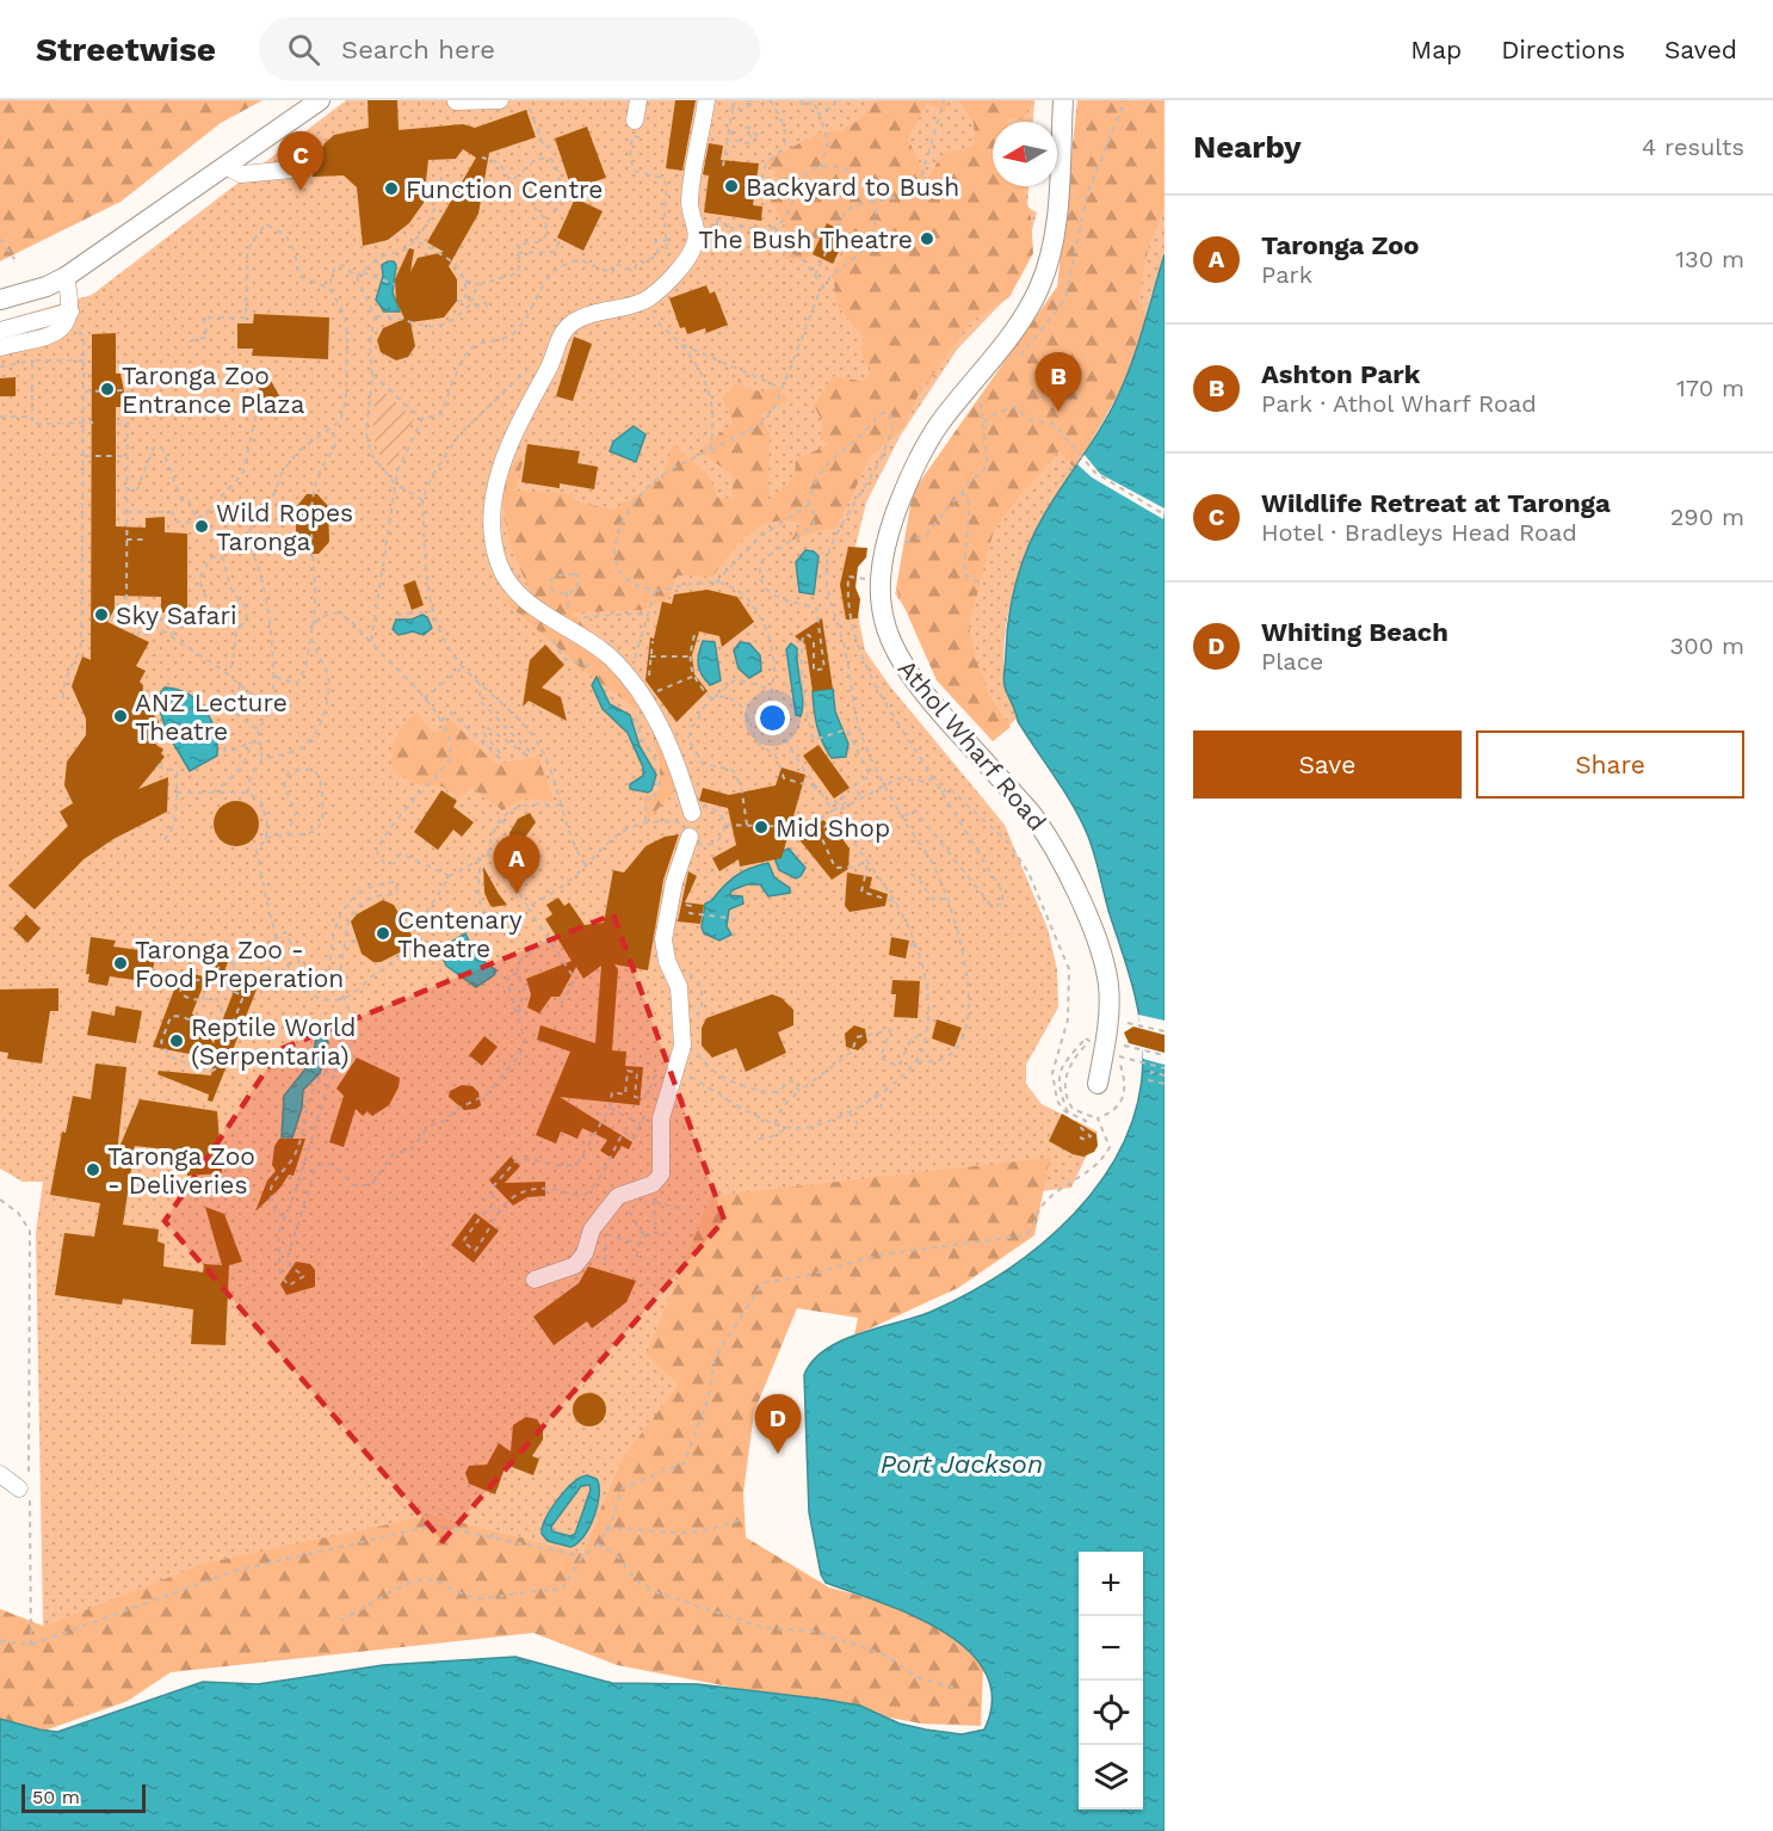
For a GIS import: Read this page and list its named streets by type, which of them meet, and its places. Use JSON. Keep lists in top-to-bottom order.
{
  "streets": {
    "main road": ["Athol Wharf Road"]
  },
  "water": ["Port Jackson"],
  "places": [
    "Backyard to Bush",
    "Function Centre",
    "The Bush Theatre",
    "Taronga Zoo Entrance Plaza",
    "Wild Ropes Taronga",
    "Sky Safari",
    "ANZ Lecture Theatre",
    "Mid Shop",
    "Centenary Theatre",
    "Taronga Zoo - Food Preperation",
    "Reptile World (Serpentaria)",
    "Taronga Zoo - Deliveries"
  ],
  "scale_bar": "50 m",
  "north": "left",
  "page": {
    "header": "Streetwise",
    "search": "Search here",
    "nav": ["Map", "Directions", "Saved"],
    "heading": ["Nearby", "4 results"],
    "pins": [
      "C",
      "B",
      "A",
      "D"
    ],
    "list": [
      {
        "mark": "A",
        "name": "Taronga Zoo",
        "note": "Park",
        "value": "130 m"
      },
      {
        "mark": "B",
        "name": "Ashton Park",
        "note": "Park · Athol Wharf Road",
        "value": "170 m"
      },
      {
        "mark": "C",
        "name": "Wildlife Retreat at Taronga",
        "note": "Hotel · Bradleys Head Road",
        "value": "290 m"
      },
      {
        "mark": "D",
        "name": "Whiting Beach",
        "note": "Place",
        "value": "300 m"
      }
    ],
    "buttons": ["Save", "Share"],
    "map_buttons": ["+", "−"],
    "scale": "50 m"
  }
}
